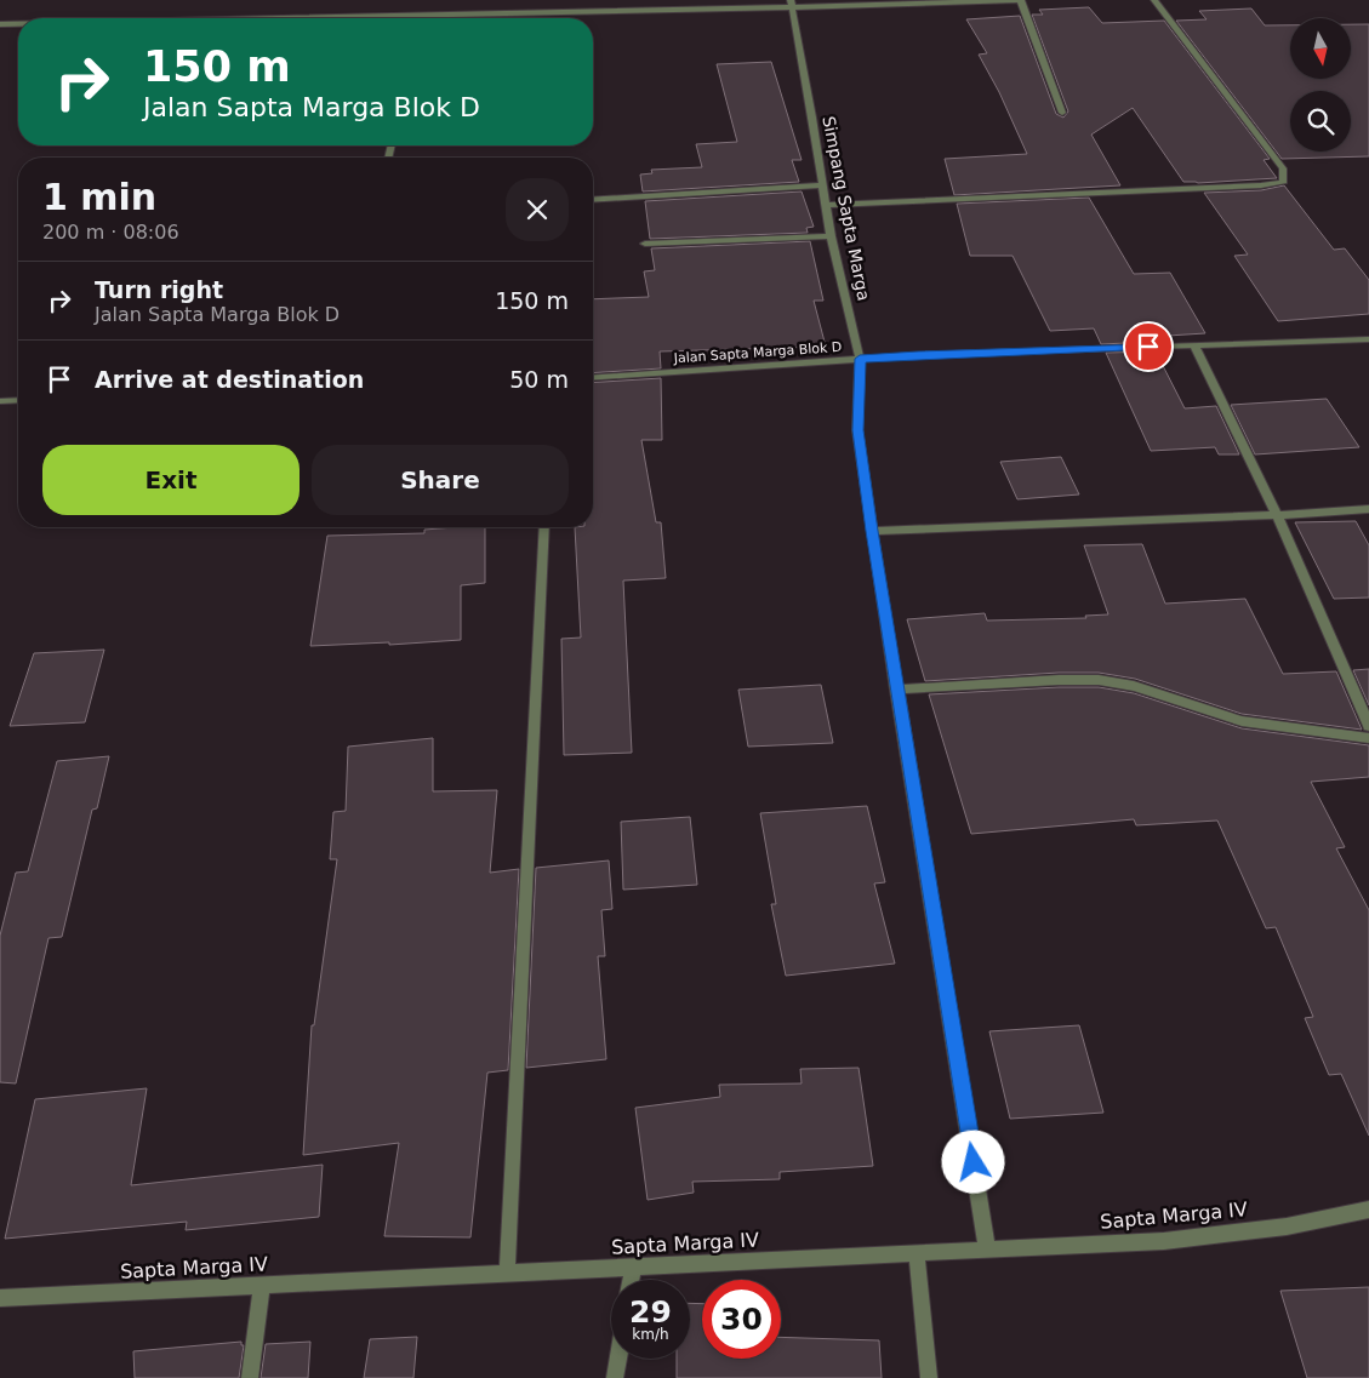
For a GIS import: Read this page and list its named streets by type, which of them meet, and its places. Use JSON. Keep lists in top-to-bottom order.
{
  "streets": {
    "street": ["Simpang Sapta Marga", "Jalan Sapta Marga Blok D", "Sapta Marga IV"]
  },
  "crossings": [
    ["Simpang Sapta Marga", "Jalan Sapta Marga Blok D"],
    ["Simpang Sapta Marga", "Sapta Marga IV"]
  ],
  "north": "bottom",
  "page": {
    "turn": ["150 m", "Jalan Sapta Marga Blok D"],
    "heading": ["1 min", "200 m · 08:06"],
    "list": [
      {
        "name": "Turn right",
        "note": "Jalan Sapta Marga Blok D",
        "value": "150 m"
      },
      {
        "name": "Arrive at destination",
        "value": "50 m"
      }
    ],
    "buttons": ["Exit", "Share"],
    "speed": "29 km/h",
    "limit": "30"
  }
}
